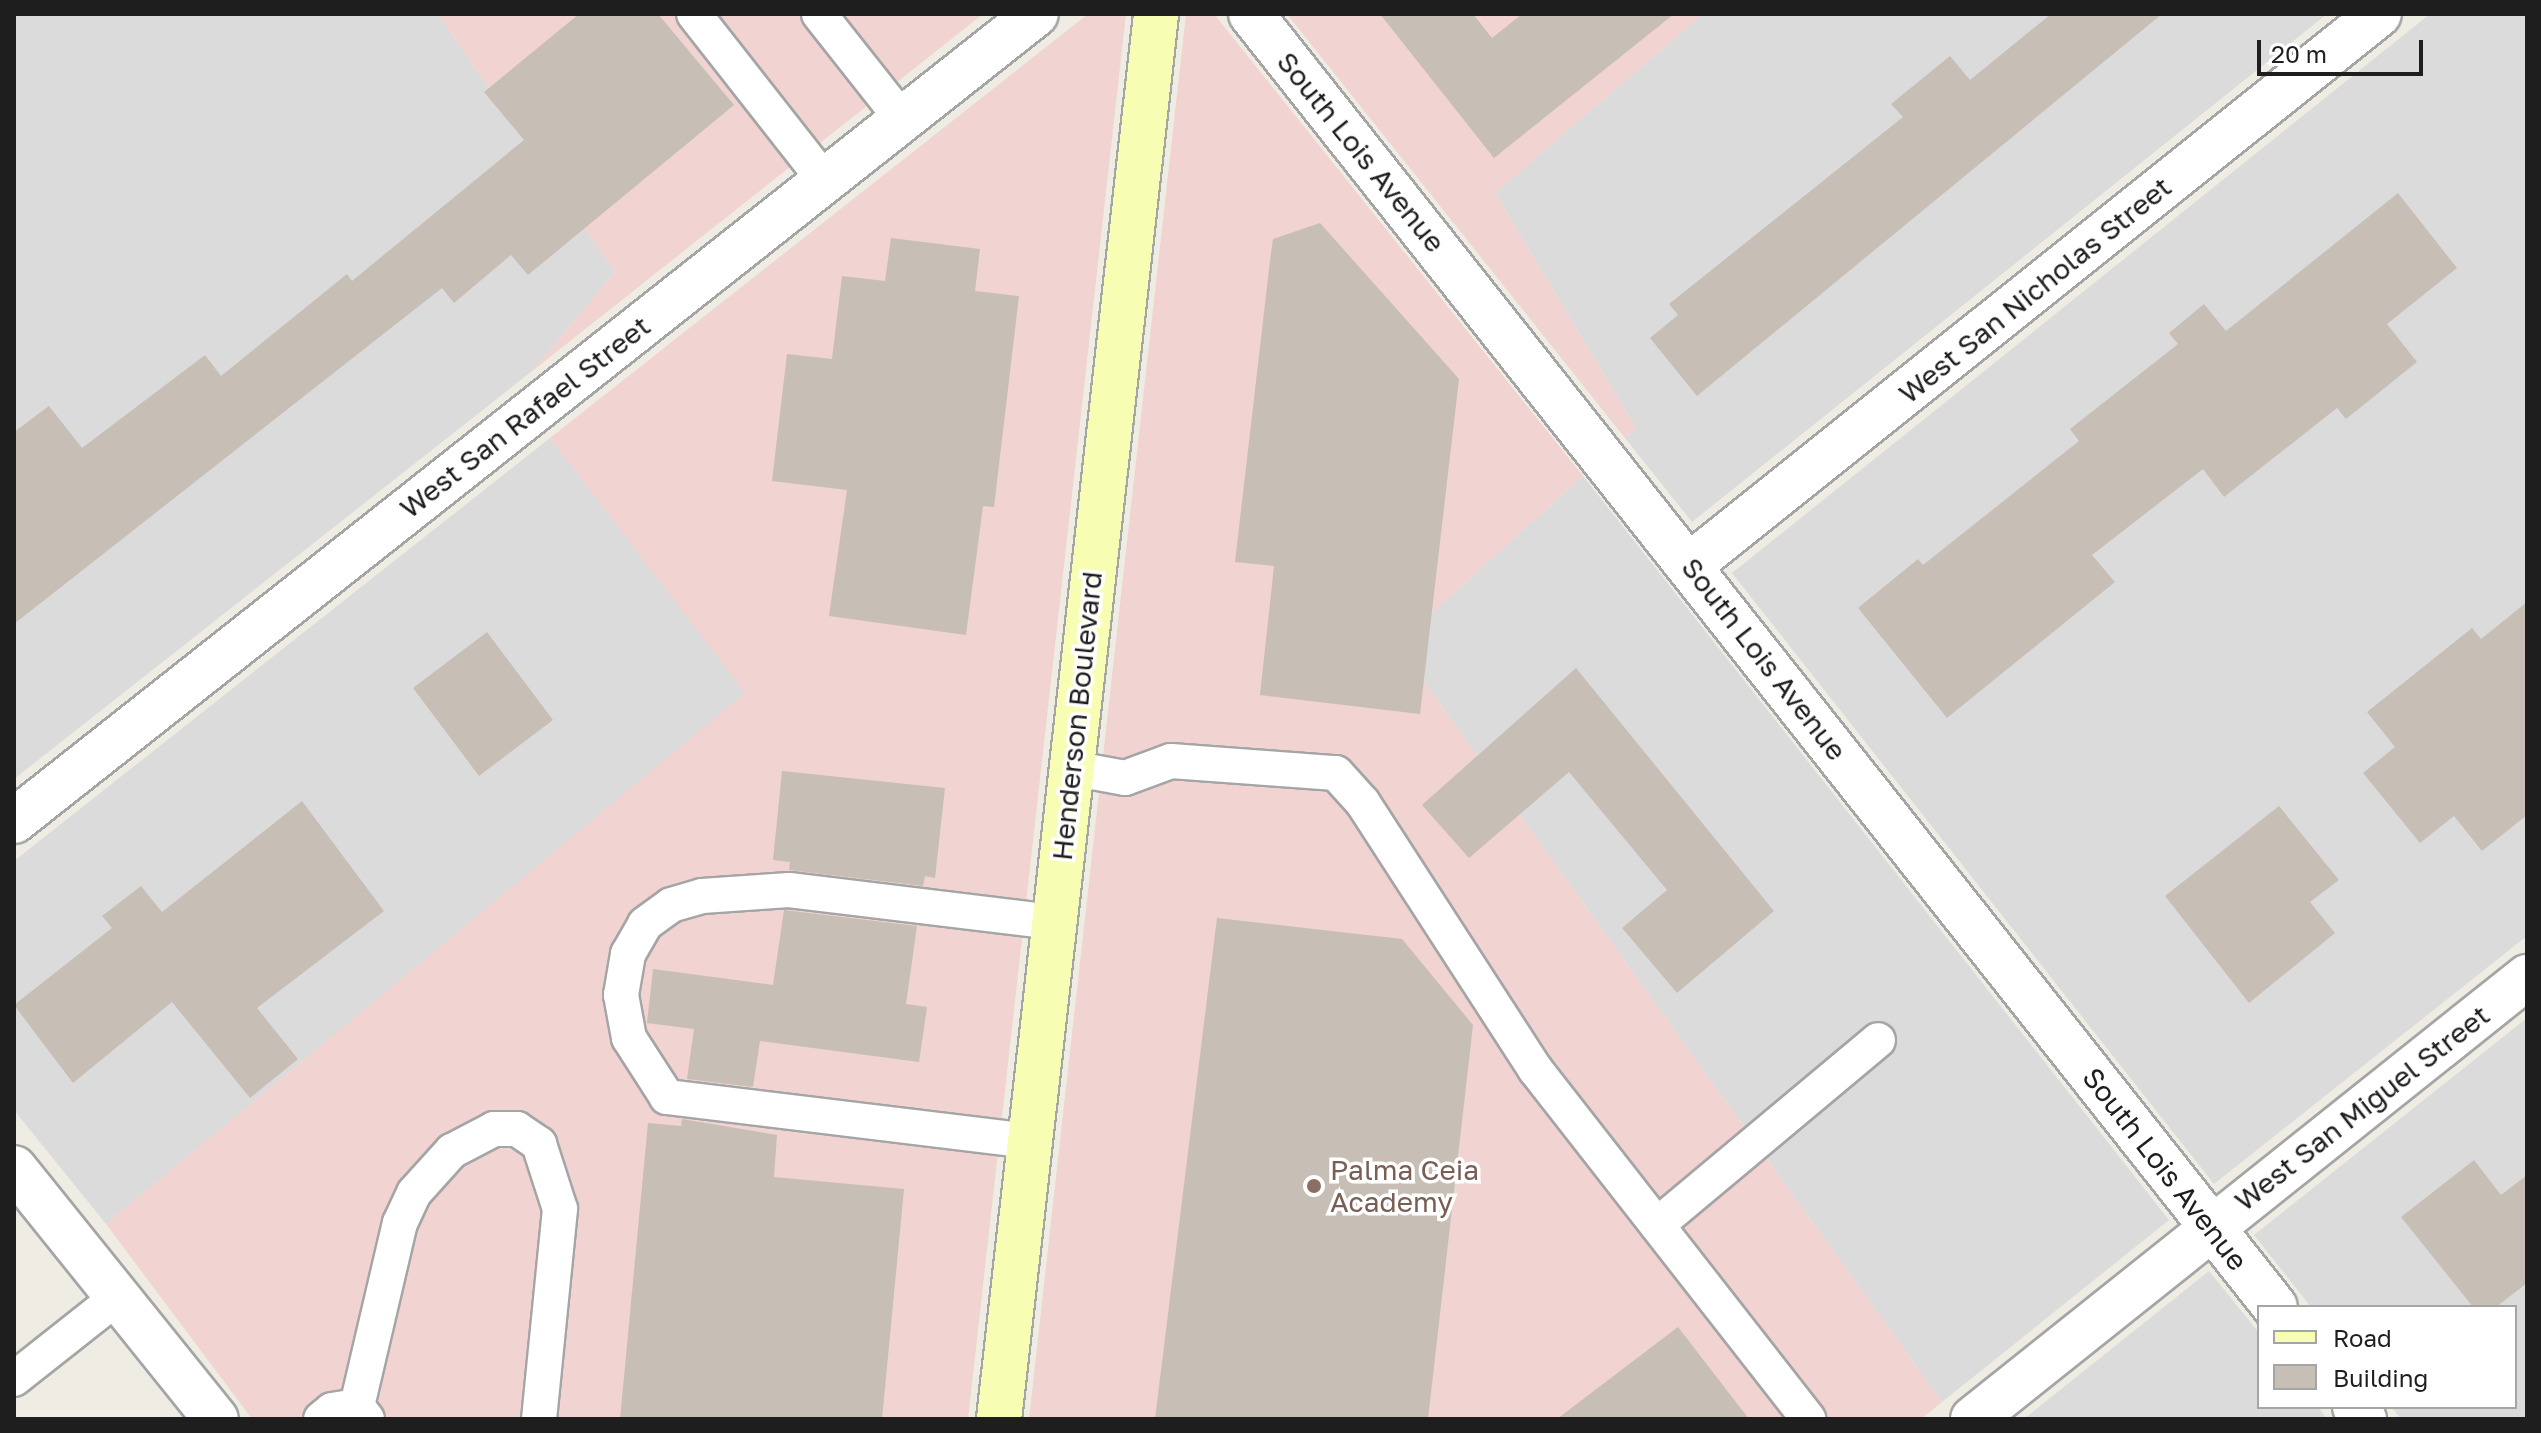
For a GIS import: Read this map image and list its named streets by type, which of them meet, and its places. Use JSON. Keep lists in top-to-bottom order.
{
  "streets": {
    "main road": ["Henderson Boulevard"],
    "street": [
      "South Lois Avenue",
      "West San Nicholas Street",
      "West San Rafael Street",
      "West San Miguel Street"
    ]
  },
  "crossings": [
    ["South Lois Avenue", "West San Nicholas Street"],
    ["South Lois Avenue", "West San Miguel Street"]
  ],
  "places": ["Palma Ceia Academy"],
  "legend": ["Road", "Building"],
  "scale_bar": "20 m"
}
